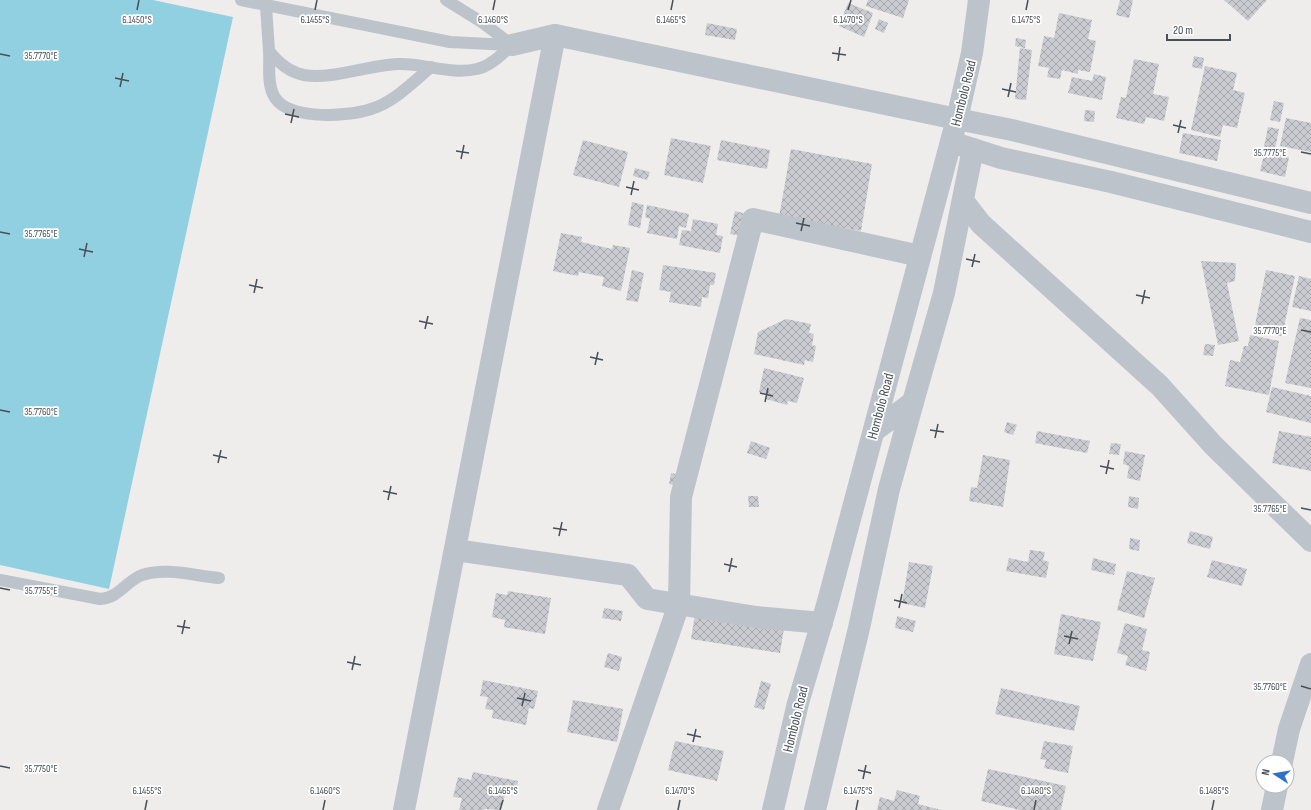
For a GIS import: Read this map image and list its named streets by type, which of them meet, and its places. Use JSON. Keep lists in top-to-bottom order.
{
  "streets": {
    "street": ["Hombolo Road"]
  },
  "scale_bar": "20 m",
  "north": "left",
  "coordinates": [
    "6.1450°S",
    "6.1455°S",
    "6.1460°S",
    "6.1465°S",
    "6.1470°S",
    "6.1475°S",
    "35.7770°E",
    "35.7775°E",
    "35.7765°E",
    "35.7760°E",
    "35.7755°E",
    "35.7750°E",
    "6.1480°S",
    "6.1485°S"
  ]
}
